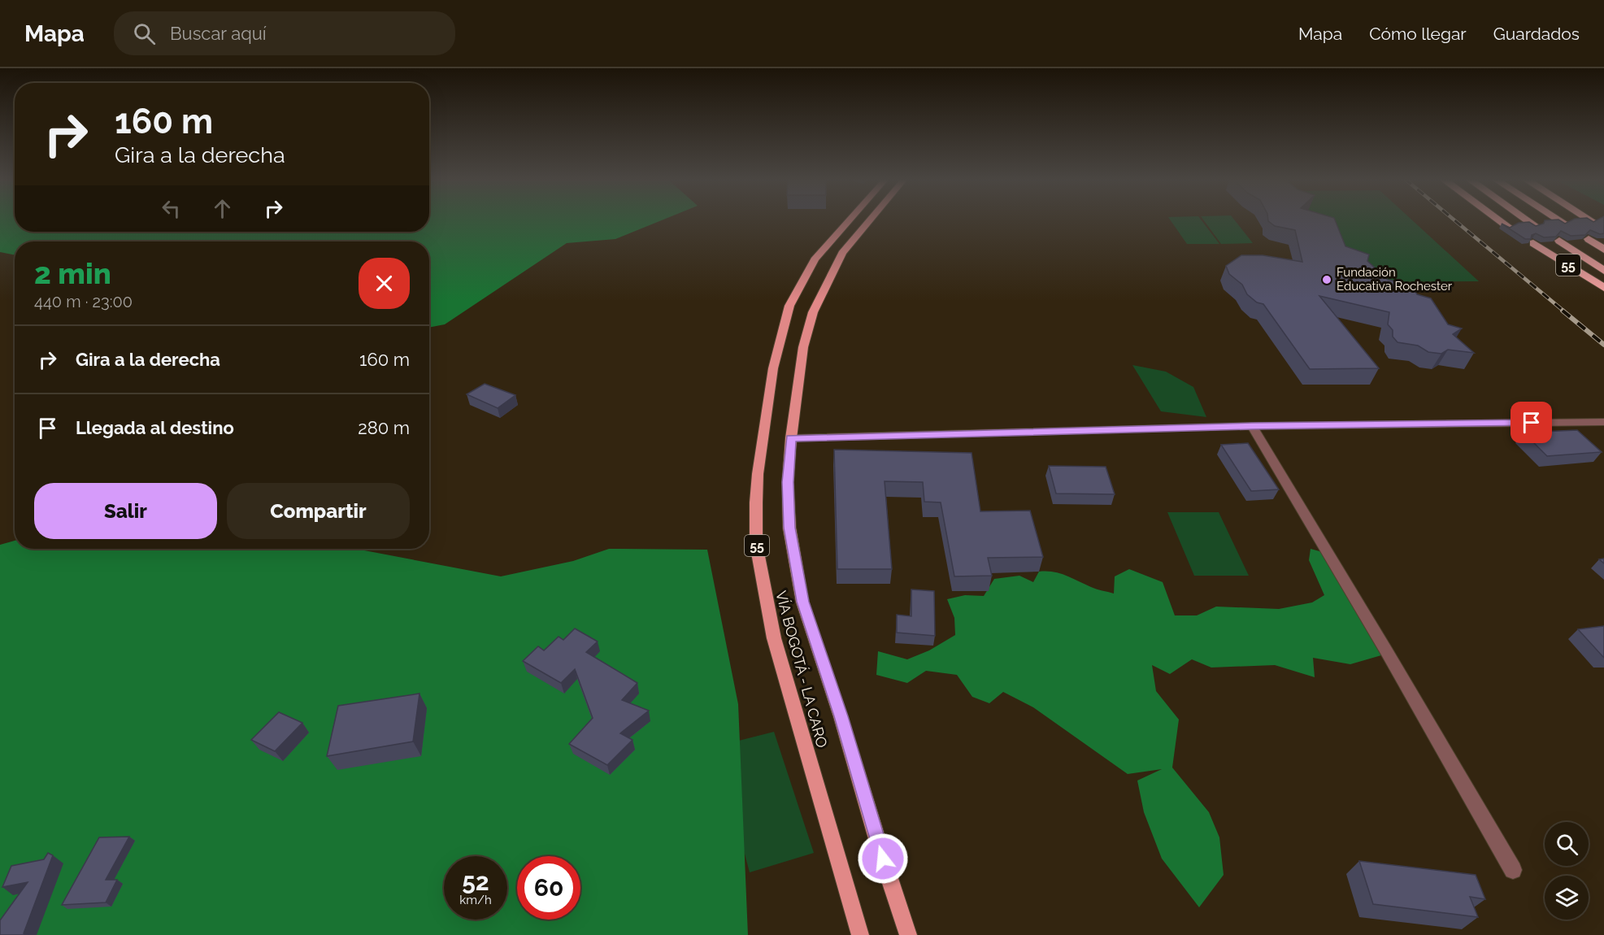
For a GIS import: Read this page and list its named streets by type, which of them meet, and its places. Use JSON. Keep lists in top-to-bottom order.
{
  "streets": {
    "highway": ["55"],
    "main road": ["VÍA BOGOTÁ - LA CARO"]
  },
  "places": ["Fundación Educativa Rochester"],
  "page": {
    "header": "Mapa",
    "search": "Buscar aquí",
    "nav": ["Mapa", "Cómo llegar", "Guardados"],
    "turn": ["160 m", "Gira a la derecha"],
    "heading": ["2 min", "440 m · 23:00"],
    "list": [
      {
        "name": "Gira a la derecha",
        "value": "160 m"
      },
      {
        "name": "Llegada al destino",
        "value": "280 m"
      }
    ],
    "buttons": ["Salir", "Compartir"],
    "speed": "52 km/h",
    "limit": "60"
  }
}
